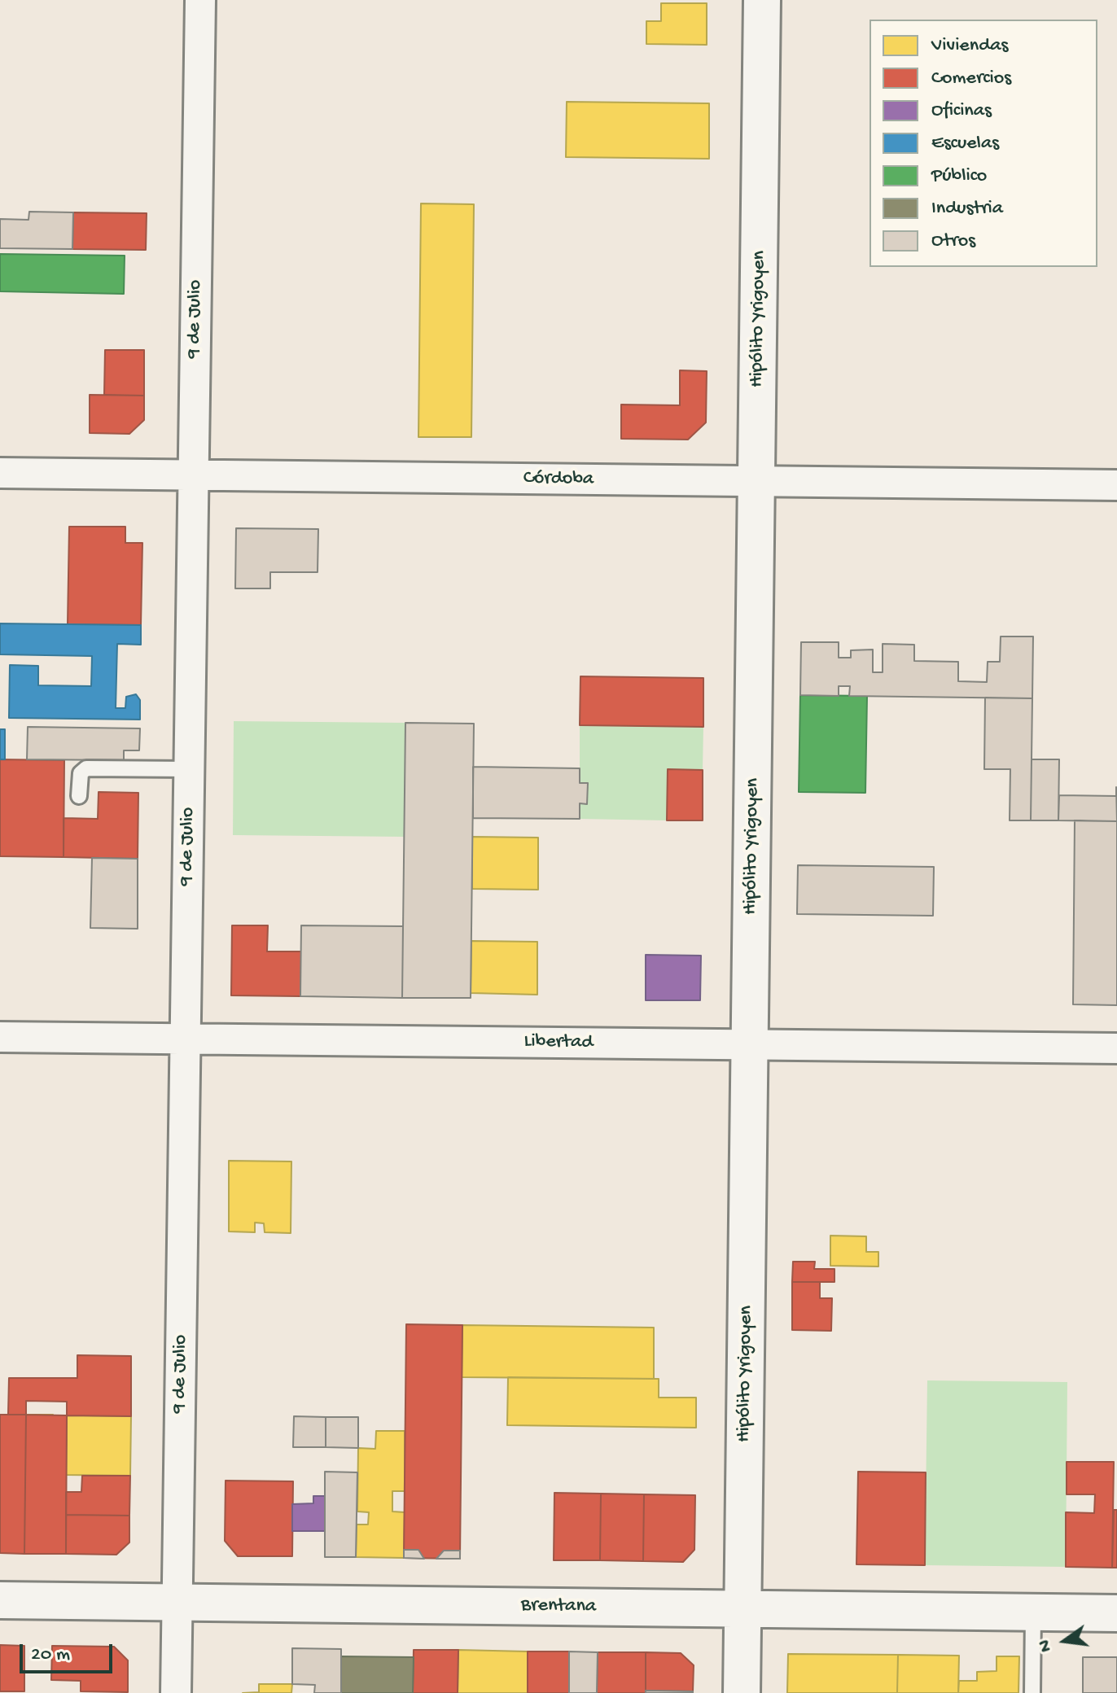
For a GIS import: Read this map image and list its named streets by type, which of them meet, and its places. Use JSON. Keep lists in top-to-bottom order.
{
  "streets": {
    "street": [
      "9 de Julio",
      "Hipólito Yrigoyen",
      "Córdoba",
      "Libertad",
      "Brentana"
    ]
  },
  "crossings": [
    ["9 de Julio", "Córdoba"],
    ["9 de Julio", "Libertad"],
    ["9 de Julio", "Brentana"],
    ["Hipólito Yrigoyen", "Córdoba"],
    ["Hipólito Yrigoyen", "Libertad"],
    ["Hipólito Yrigoyen", "Brentana"]
  ],
  "legend": [
    "Viviendas",
    "Comercios",
    "Oficinas",
    "Escuelas",
    "Público",
    "Industria",
    "Otros"
  ],
  "scale_bar": "20 m",
  "north": "left"
}
